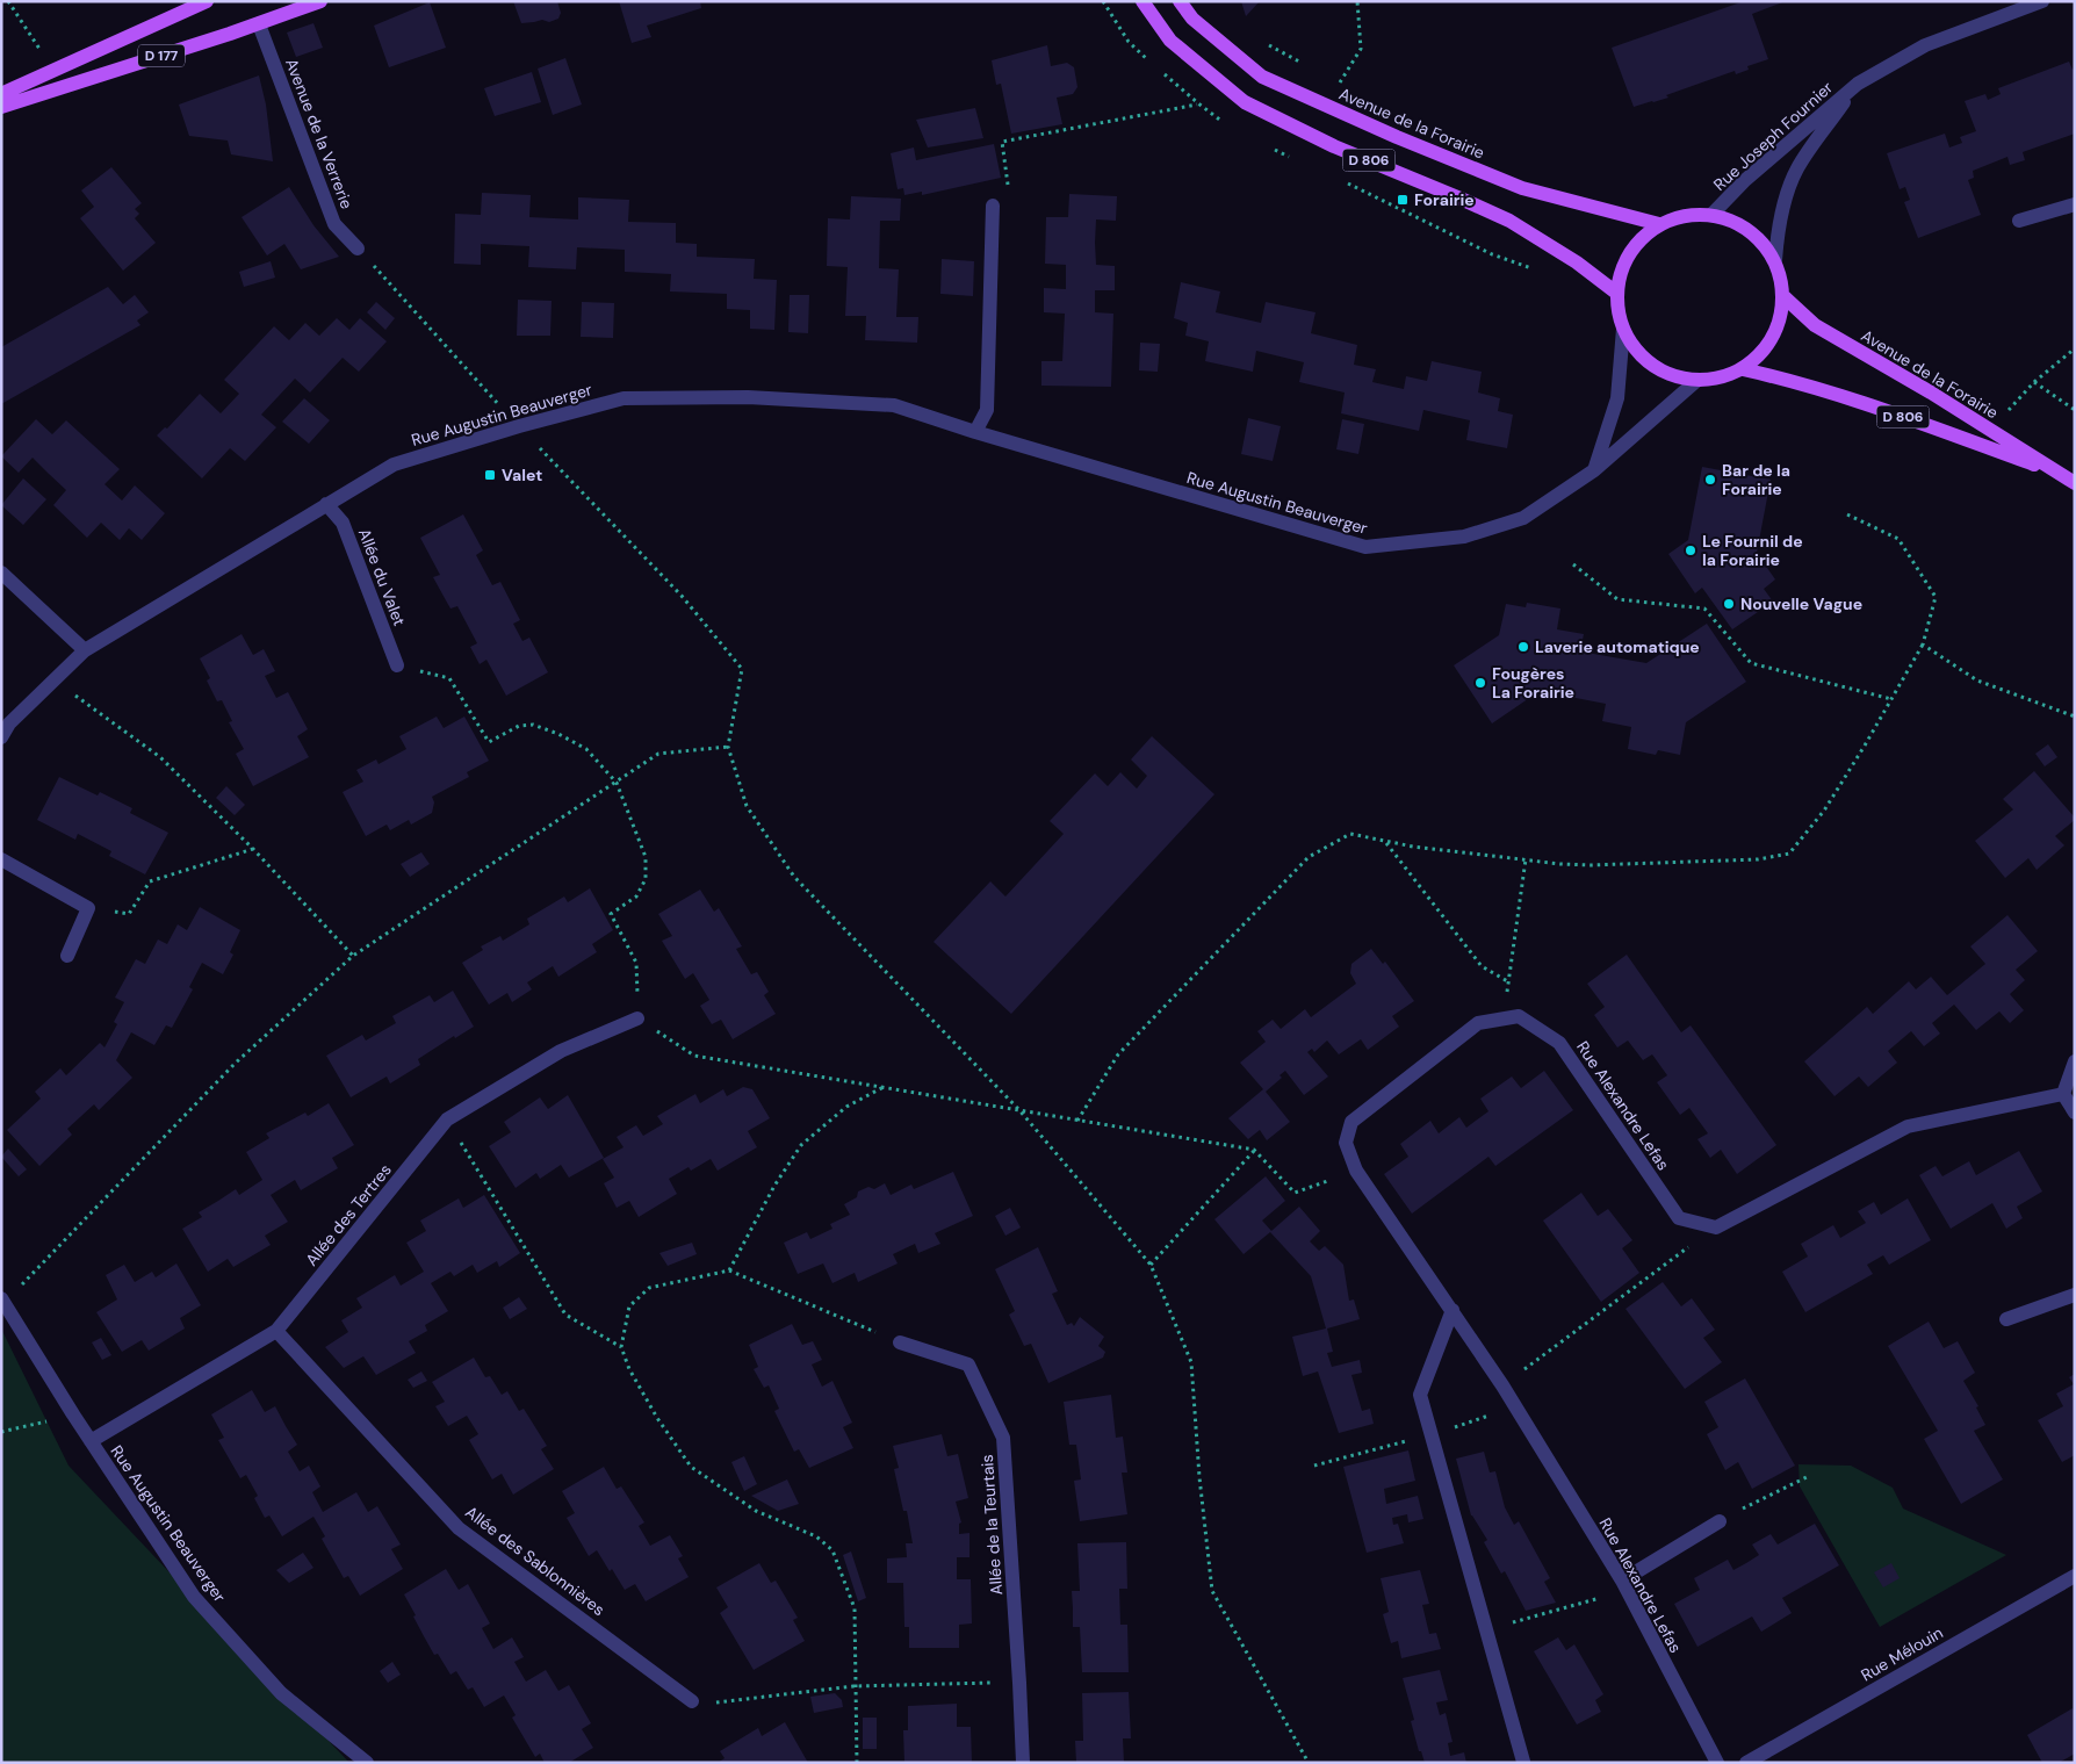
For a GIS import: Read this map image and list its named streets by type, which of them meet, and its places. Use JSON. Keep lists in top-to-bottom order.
{
  "streets": {
    "main road": ["D 177", "Avenue de la Forairie", "D 806"],
    "street": [
      "Avenue de la Verrerie",
      "Rue Joseph Fournier",
      "Rue Augustin Beauverger",
      "Allée du Valet",
      "Rue Alexandre Lefas",
      "Allée des Tertres",
      "Allée de la Teurtais",
      "Allée des Sablonnières",
      "Rue Mélouin"
    ]
  },
  "crossings": [
    ["D 177", "Avenue de la Verrerie"],
    ["Avenue de la Forairie", "Rue Joseph Fournier"],
    ["Avenue de la Forairie", "D 806"],
    ["Avenue de la Forairie", "Rue Augustin Beauverger"],
    ["Rue Joseph Fournier", "D 806"],
    ["Rue Joseph Fournier", "Rue Augustin Beauverger"],
    ["D 806", "Rue Augustin Beauverger"],
    ["Rue Augustin Beauverger", "Allée du Valet"],
    ["Rue Augustin Beauverger", "Allée des Tertres"],
    ["Allée des Tertres", "Allée des Sablonnières"]
  ],
  "places": {
    "transit": ["Forairie", "Valet"],
    "other": [
      "Bar de la Forairie",
      "Le Fournil de la Forairie",
      "Nouvelle Vague",
      "Laverie automatique",
      "Fougères La Forairie"
    ]
  }
}
